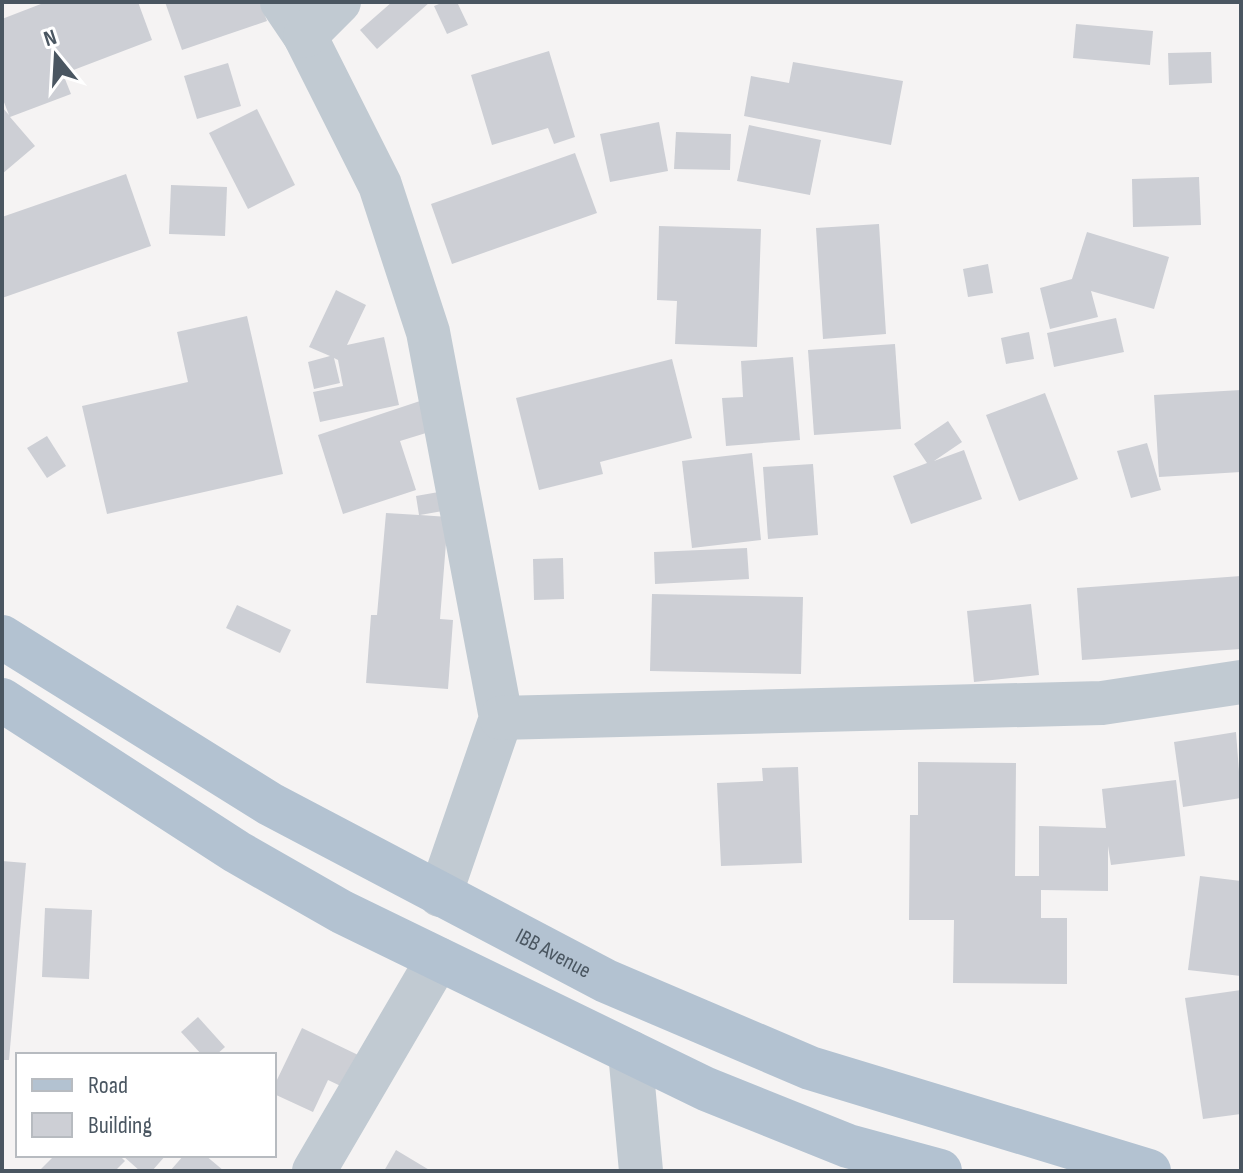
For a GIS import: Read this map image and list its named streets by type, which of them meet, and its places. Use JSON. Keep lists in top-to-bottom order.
{
  "streets": {
    "main road": ["IBB Avenue"]
  },
  "legend": ["Road", "Building"],
  "north": "top"
}
